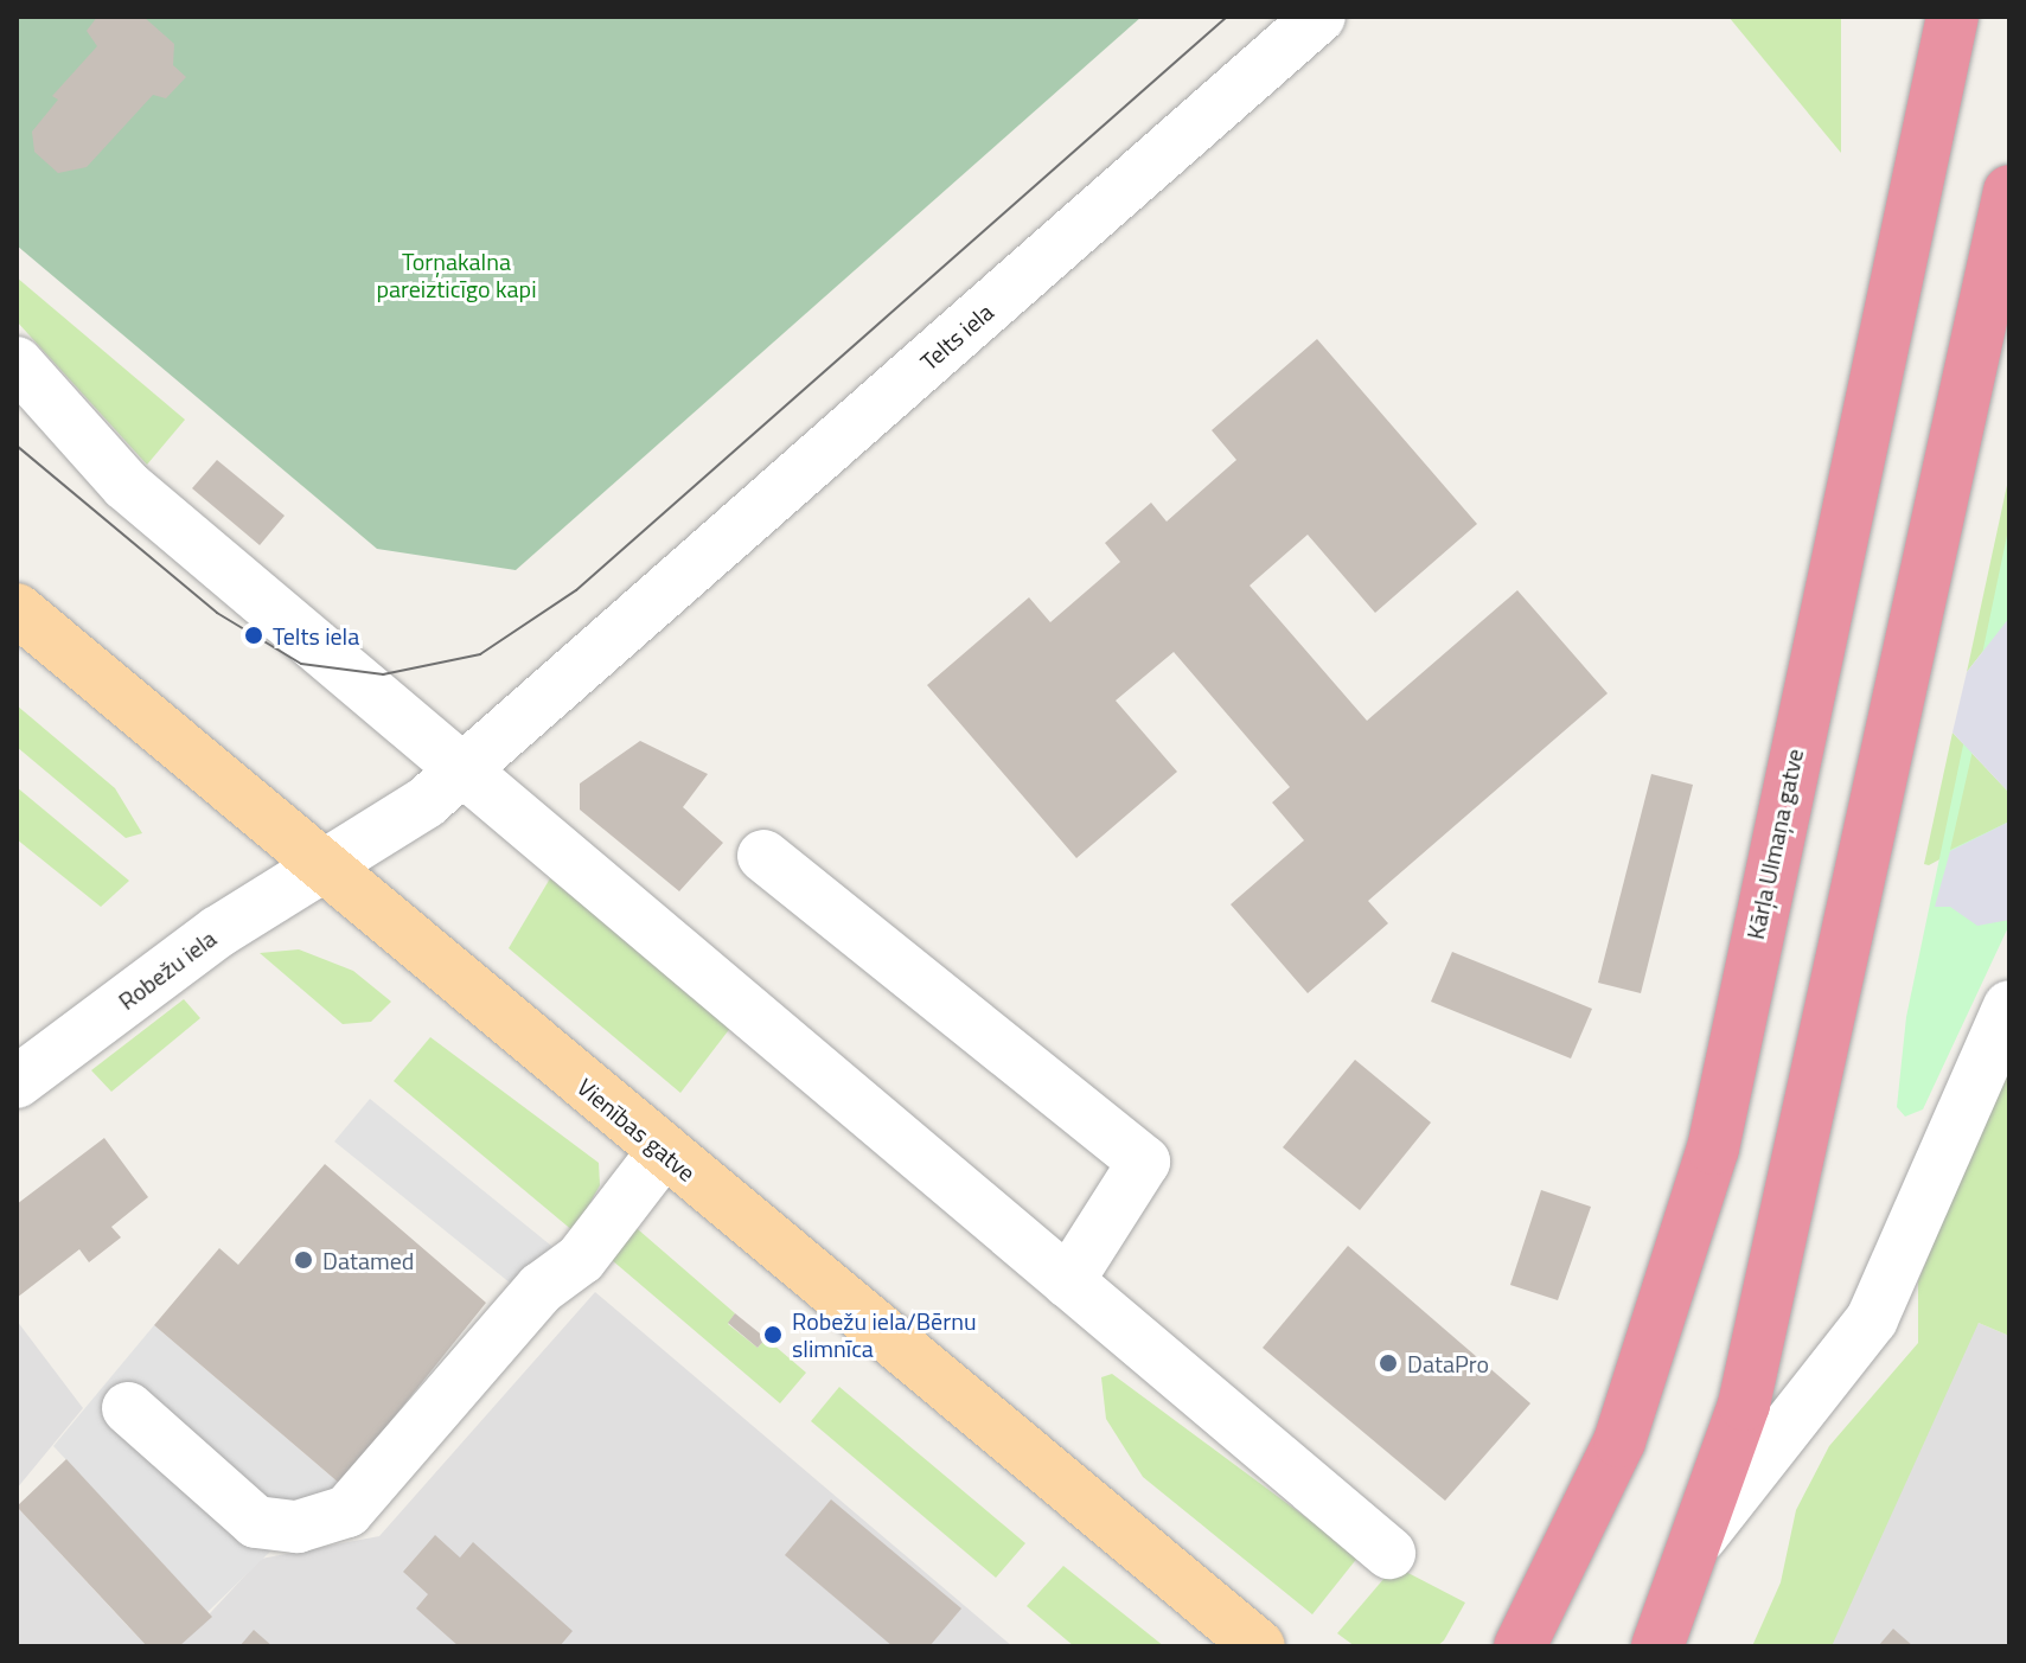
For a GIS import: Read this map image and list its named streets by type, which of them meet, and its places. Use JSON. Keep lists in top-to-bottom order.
{
  "streets": {
    "highway": ["Kārļa Ulmaņa gatve"],
    "main road": ["Vienības gatve"],
    "street": ["Telts iela", "Robežu iela"]
  },
  "crossings": [
    ["Telts iela", "Robežu iela"],
    ["Telts iela", "Vienības gatve"],
    ["Robežu iela", "Vienības gatve"]
  ],
  "parks": ["Torņakalna pareizticīgo kapi"],
  "places": [
    "Telts iela",
    "Datamed",
    "Robežu iela/Bērnu slimnīca",
    "DataPro"
  ]
}
